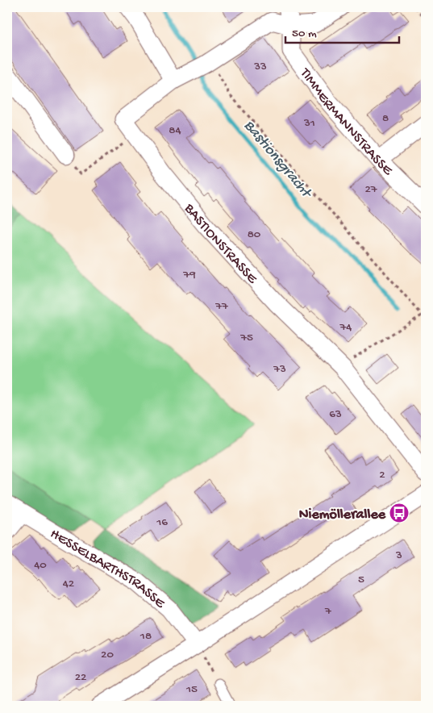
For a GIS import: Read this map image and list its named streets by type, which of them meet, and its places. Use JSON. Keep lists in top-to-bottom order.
{
  "streets": {
    "street": ["TIMMERMANNSTRASSE", "BASTIONSTRASSE", "HESSELBARTHSTRASSE"]
  },
  "water": ["Bastionsgracht"],
  "places": {
    "bus stop": ["Niemöllerallee"]
  },
  "house_numbers": [
    "33",
    "8",
    "31",
    "84",
    "27",
    "80",
    "79",
    "77",
    "74",
    "75",
    "73",
    "63",
    "2",
    "16",
    "3",
    "40",
    "5",
    "42",
    "7",
    "18",
    "20",
    "22",
    "15"
  ],
  "scale_bar": "50 m"
}
